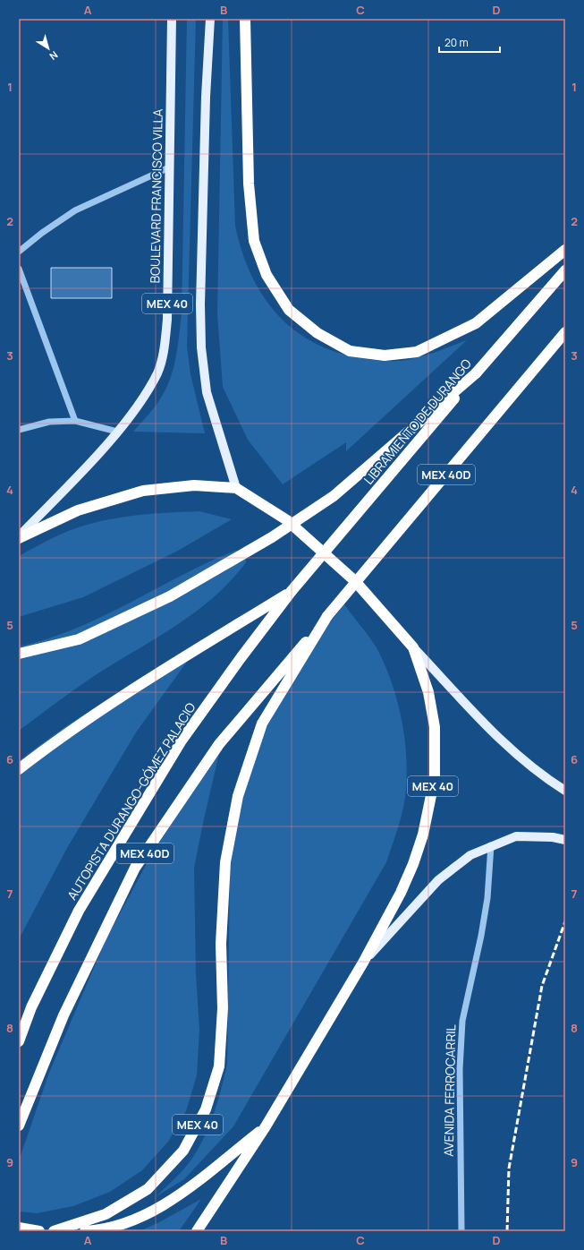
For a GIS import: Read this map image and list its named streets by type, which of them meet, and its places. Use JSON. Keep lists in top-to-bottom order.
{
  "streets": {
    "highway": [
      "MEX 40",
      "LIBRAMIENTO DE DURANGO",
      "MEX 40D",
      "AUTOPISTA DURANGO-GÓMEZ PALACIO"
    ],
    "main road": ["BOULEVARD FRANCISCO VILLA"],
    "street": ["AVENIDA FERROCARRIL"]
  },
  "crossings": [
    ["BOULEVARD FRANCISCO VILLA", "MEX 40"],
    ["MEX 40", "MEX 40D"],
    ["MEX 40", "AVENIDA FERROCARRIL"],
    ["LIBRAMIENTO DE DURANGO", "AUTOPISTA DURANGO-GÓMEZ PALACIO"]
  ],
  "scale_bar": "20 m",
  "north": "bottom right",
  "grid": {
    "columns": [
      "A",
      "B",
      "C",
      "D"
    ],
    "rows": [
      "1",
      "2",
      "3",
      "4",
      "5",
      "6",
      "7",
      "8",
      "9"
    ]
  }
}
